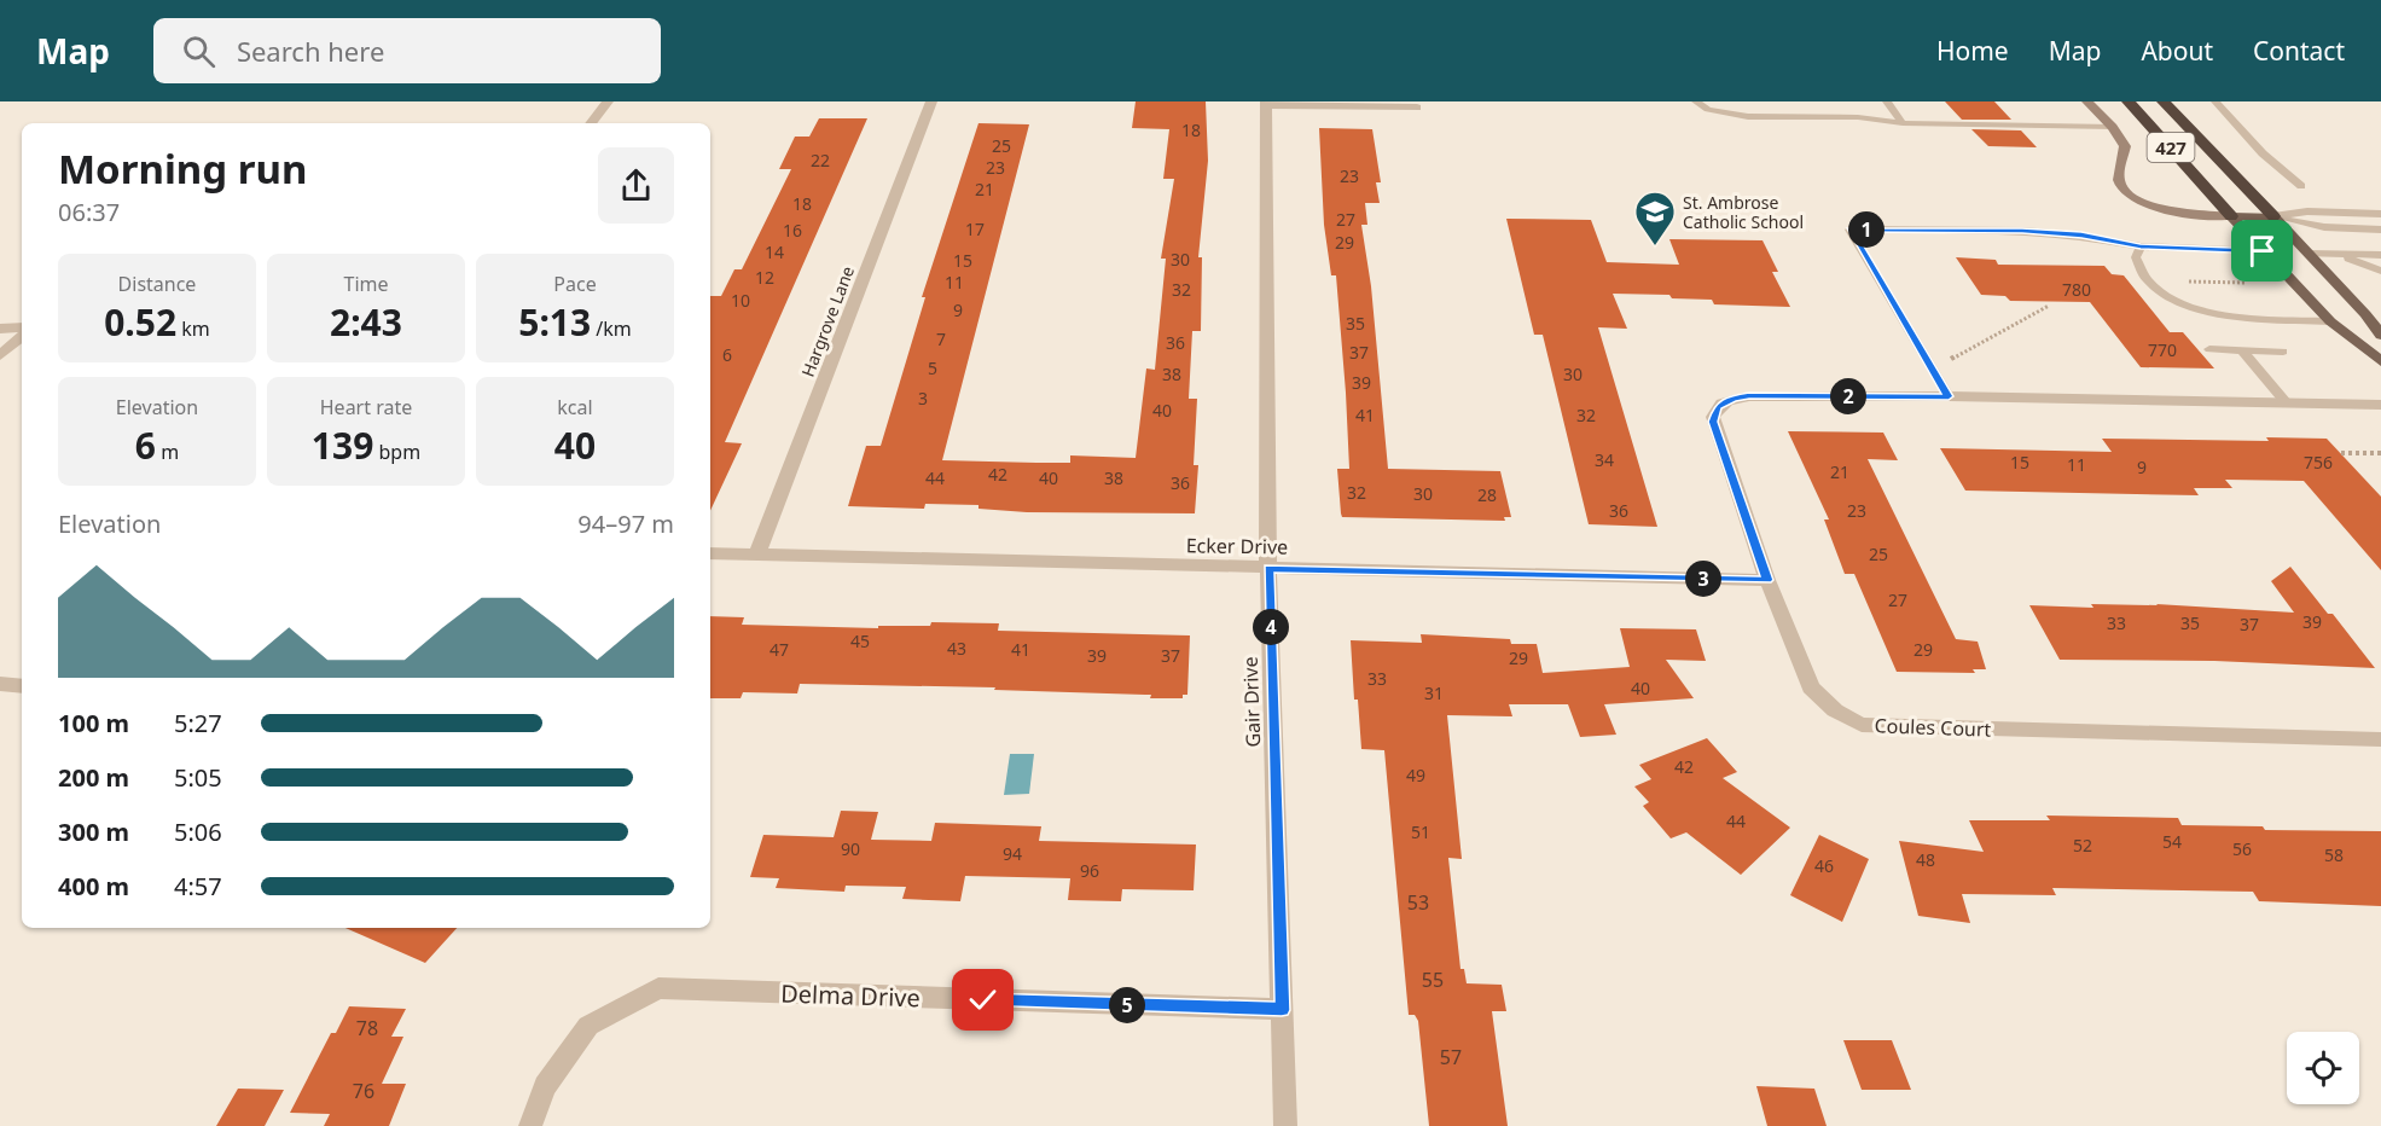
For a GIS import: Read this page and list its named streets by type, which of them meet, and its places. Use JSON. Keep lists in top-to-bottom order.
{
  "streets": {
    "highway": ["427"],
    "street": [
      "Hargrove Lane",
      "Ecker Drive",
      "Gair Drive",
      "Coules Court",
      "Delma Drive"
    ]
  },
  "crossings": [
    ["Hargrove Lane", "Ecker Drive"],
    ["Ecker Drive", "Gair Drive"],
    ["Ecker Drive", "Coules Court"],
    ["Gair Drive", "Delma Drive"]
  ],
  "places": {
    "school or university": ["St. Ambrose Catholic School"]
  },
  "house_numbers": [
    "18",
    "25",
    "22",
    "23",
    "23",
    "21",
    "18",
    "27",
    "17",
    "16",
    "29",
    "14",
    "30",
    "15",
    "12",
    "11",
    "32",
    "780",
    "10",
    "9",
    "35",
    "7",
    "36",
    "770",
    "37",
    "6",
    "5",
    "38",
    "30",
    "39",
    "3",
    "40",
    "41",
    "32",
    "34",
    "15",
    "756",
    "11",
    "9",
    "21",
    "42",
    "44",
    "40",
    "38",
    "36",
    "32",
    "30",
    "28",
    "36",
    "23",
    "25",
    "27",
    "39",
    "33",
    "35",
    "37",
    "45",
    "43",
    "47",
    "41",
    "29",
    "39",
    "37",
    "29",
    "33",
    "40",
    "31",
    "42",
    "49",
    "44",
    "51",
    "54",
    "52",
    "90",
    "56",
    "94",
    "58",
    "48",
    "46",
    "96",
    "53",
    "55",
    "78",
    "57",
    "76"
  ],
  "page": {
    "header": "Map",
    "search": "Search here",
    "nav": [
      "Home",
      "Map",
      "About",
      "Contact"
    ],
    "heading": ["Morning run", "06:37"],
    "pins": [
      "1",
      "2",
      "3",
      "4",
      "5"
    ],
    "stats": [
      ["Distance", "0.52 km"],
      ["Time", "2:43"],
      ["Pace", "5:13 /km"],
      ["Elevation", "6 m"],
      ["Heart rate", "139 bpm"],
      ["kcal", "40"]
    ],
    "chart": ["Elevation", "94–97 m"],
    "list": [
      {
        "name": "100 m",
        "note": "5:27"
      },
      {
        "name": "200 m",
        "note": "5:05"
      },
      {
        "name": "300 m",
        "note": "5:06"
      },
      {
        "name": "400 m",
        "note": "4:57"
      }
    ]
  }
}
